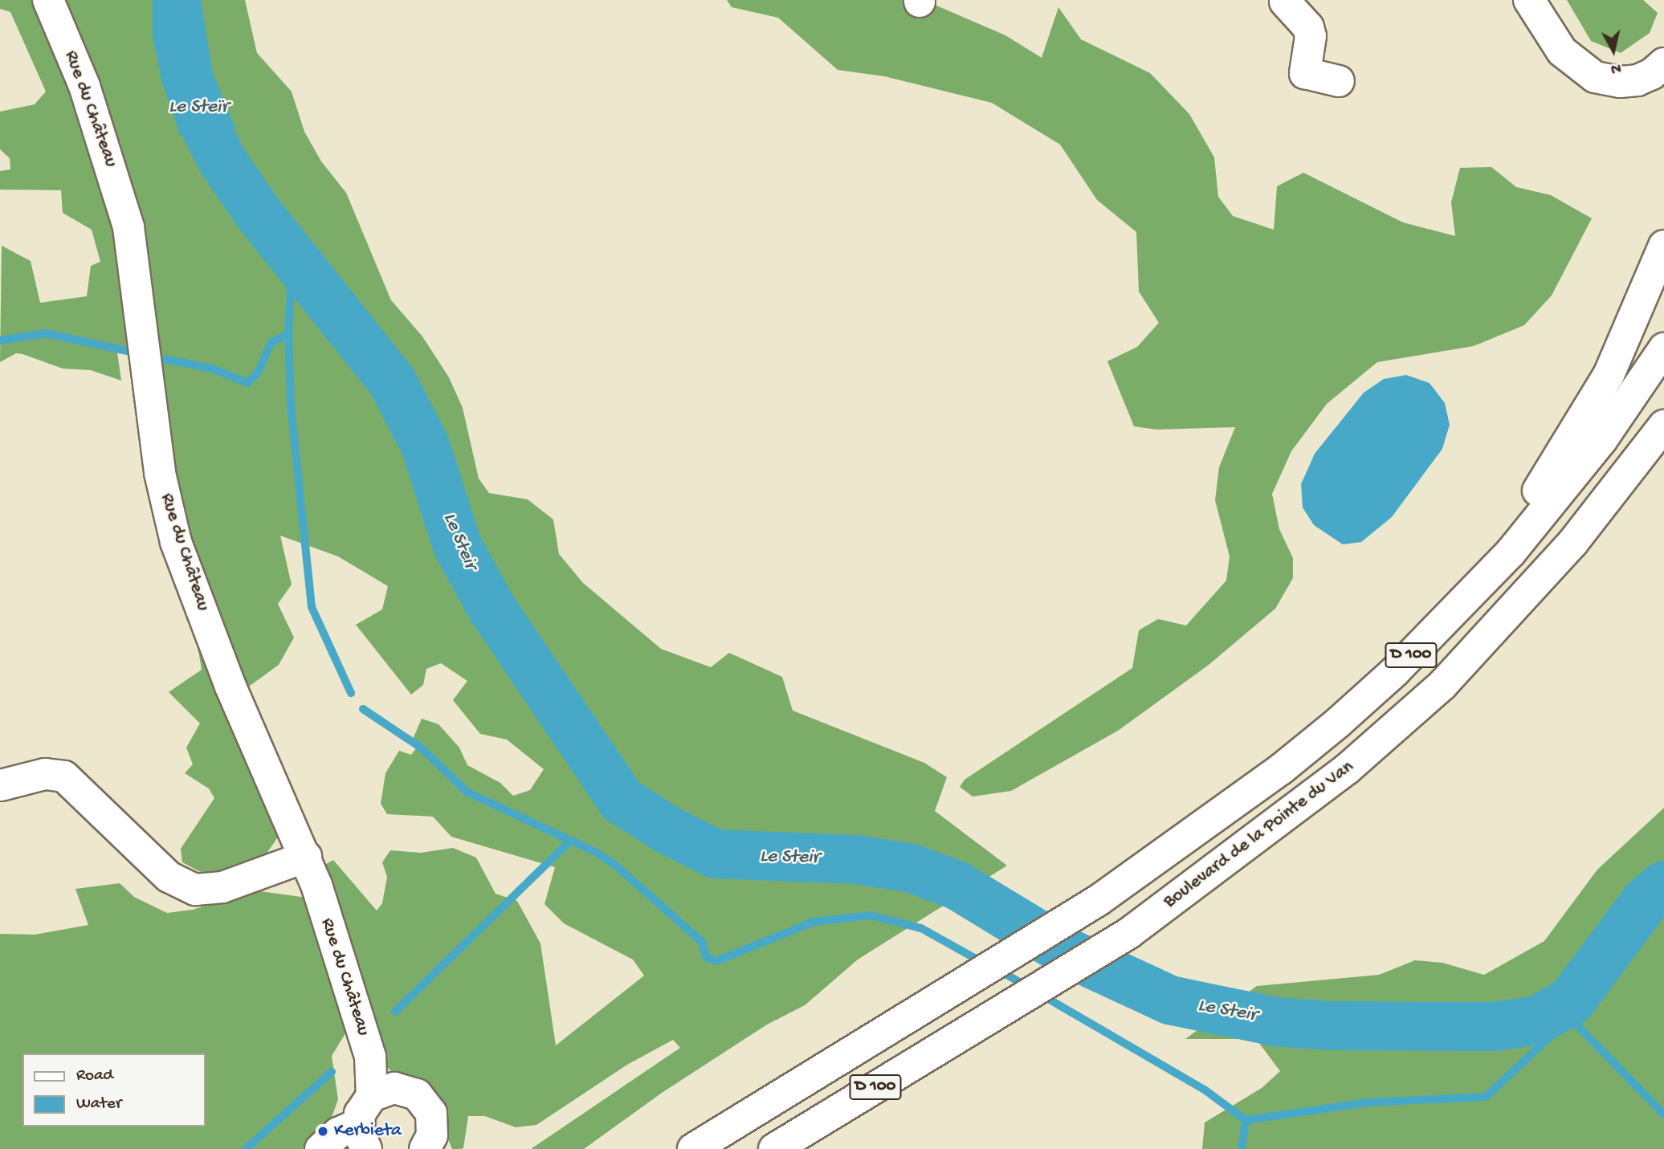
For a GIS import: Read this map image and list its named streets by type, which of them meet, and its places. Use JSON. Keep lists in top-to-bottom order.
{
  "streets": {
    "main road": ["Rue du Château", "D 100", "Boulevard de la Pointe du Van"]
  },
  "crossings": [
    ["D 100", "Boulevard de la Pointe du Van"]
  ],
  "water": ["Le Steïr", "Le Steir"],
  "places": ["Kerbieta"],
  "legend": ["Road", "Water"],
  "north": "bottom"
}
